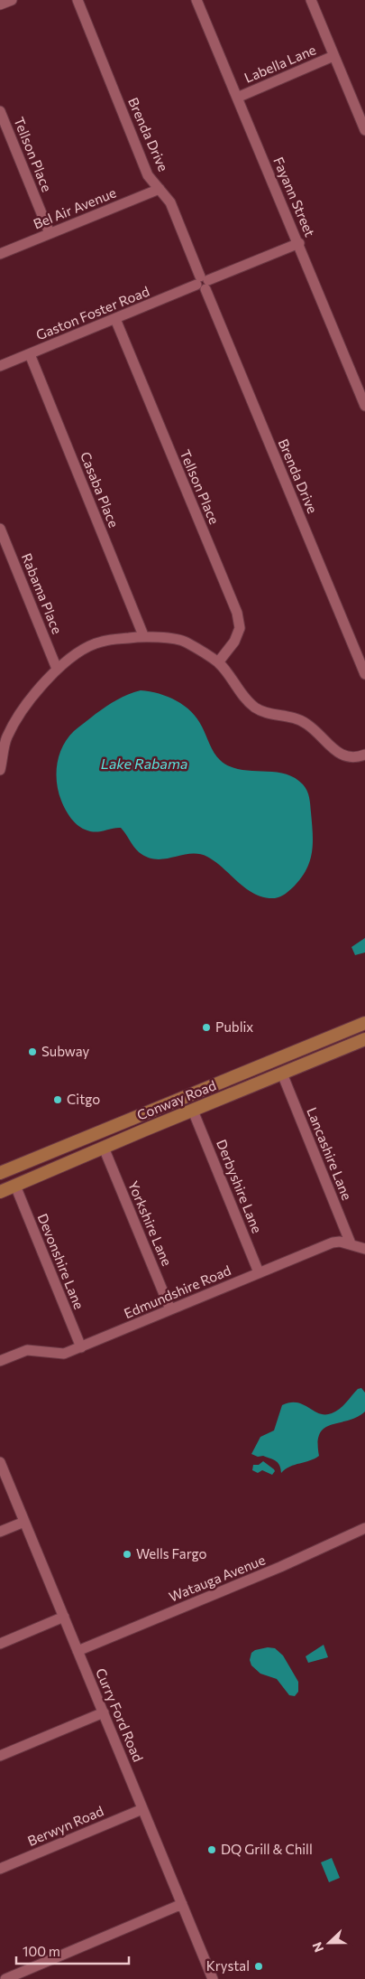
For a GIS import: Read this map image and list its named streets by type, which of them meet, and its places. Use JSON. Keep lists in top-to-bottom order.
{
  "streets": {
    "main road": ["Conway Road"],
    "street": [
      "Labella Lane",
      "Brenda Drive",
      "Tellson Place",
      "Fayann Street",
      "Bel Air Avenue",
      "Gaston Foster Road",
      "Casaba Place",
      "Rabama Place",
      "Lancashire Lane",
      "Derbyshire Lane",
      "Yorkshire Lane",
      "Devonshire Lane",
      "Edmundshire Road",
      "Watauga Avenue",
      "Curry Ford Road",
      "Berwyn Road"
    ]
  },
  "crossings": [
    ["Labella Lane", "Fayann Street"],
    ["Brenda Drive", "Bel Air Avenue"],
    ["Brenda Drive", "Gaston Foster Road"],
    ["Tellson Place", "Bel Air Avenue"],
    ["Tellson Place", "Gaston Foster Road"],
    ["Fayann Street", "Gaston Foster Road"],
    ["Gaston Foster Road", "Casaba Place"],
    ["Conway Road", "Lancashire Lane"],
    ["Conway Road", "Derbyshire Lane"],
    ["Conway Road", "Yorkshire Lane"],
    ["Conway Road", "Devonshire Lane"],
    ["Lancashire Lane", "Edmundshire Road"],
    ["Derbyshire Lane", "Edmundshire Road"],
    ["Yorkshire Lane", "Edmundshire Road"],
    ["Devonshire Lane", "Edmundshire Road"],
    ["Watauga Avenue", "Curry Ford Road"],
    ["Curry Ford Road", "Berwyn Road"]
  ],
  "water": ["Lake Rabama"],
  "places": [
    "Publix",
    "Subway",
    "Citgo",
    "Wells Fargo",
    "DQ Grill & Chill",
    "Krystal"
  ],
  "scale_bar": "100 m",
  "north": "left"
}
